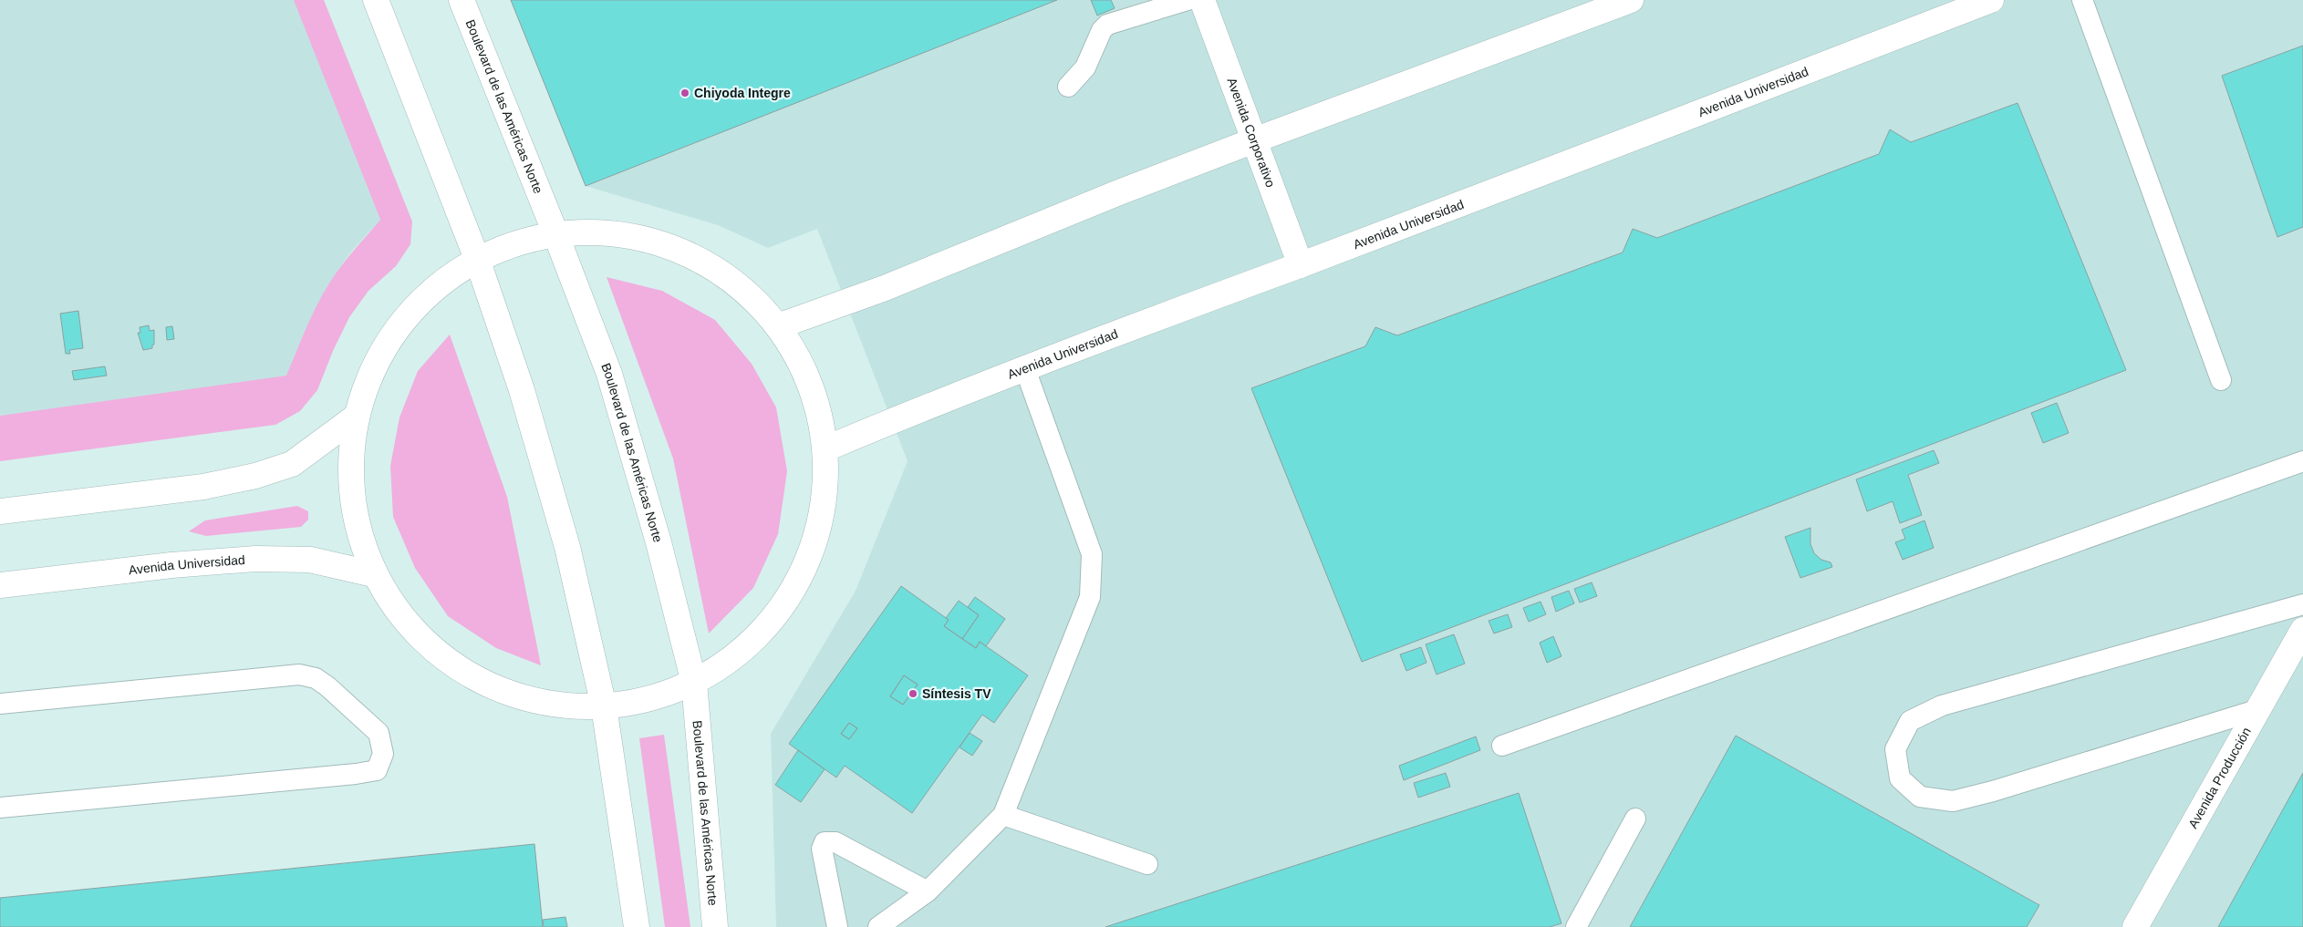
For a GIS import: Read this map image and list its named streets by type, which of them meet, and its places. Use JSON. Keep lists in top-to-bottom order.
{
  "streets": {
    "street": [
      "Avenida Universidad",
      "Boulevard de las Américas Norte",
      "Avenida Corporativo",
      "Avenida Producción"
    ]
  },
  "crossings": [
    ["Avenida Universidad", "Avenida Corporativo"]
  ],
  "places": ["Chiyoda Integre", "Síntesis TV"]
}
